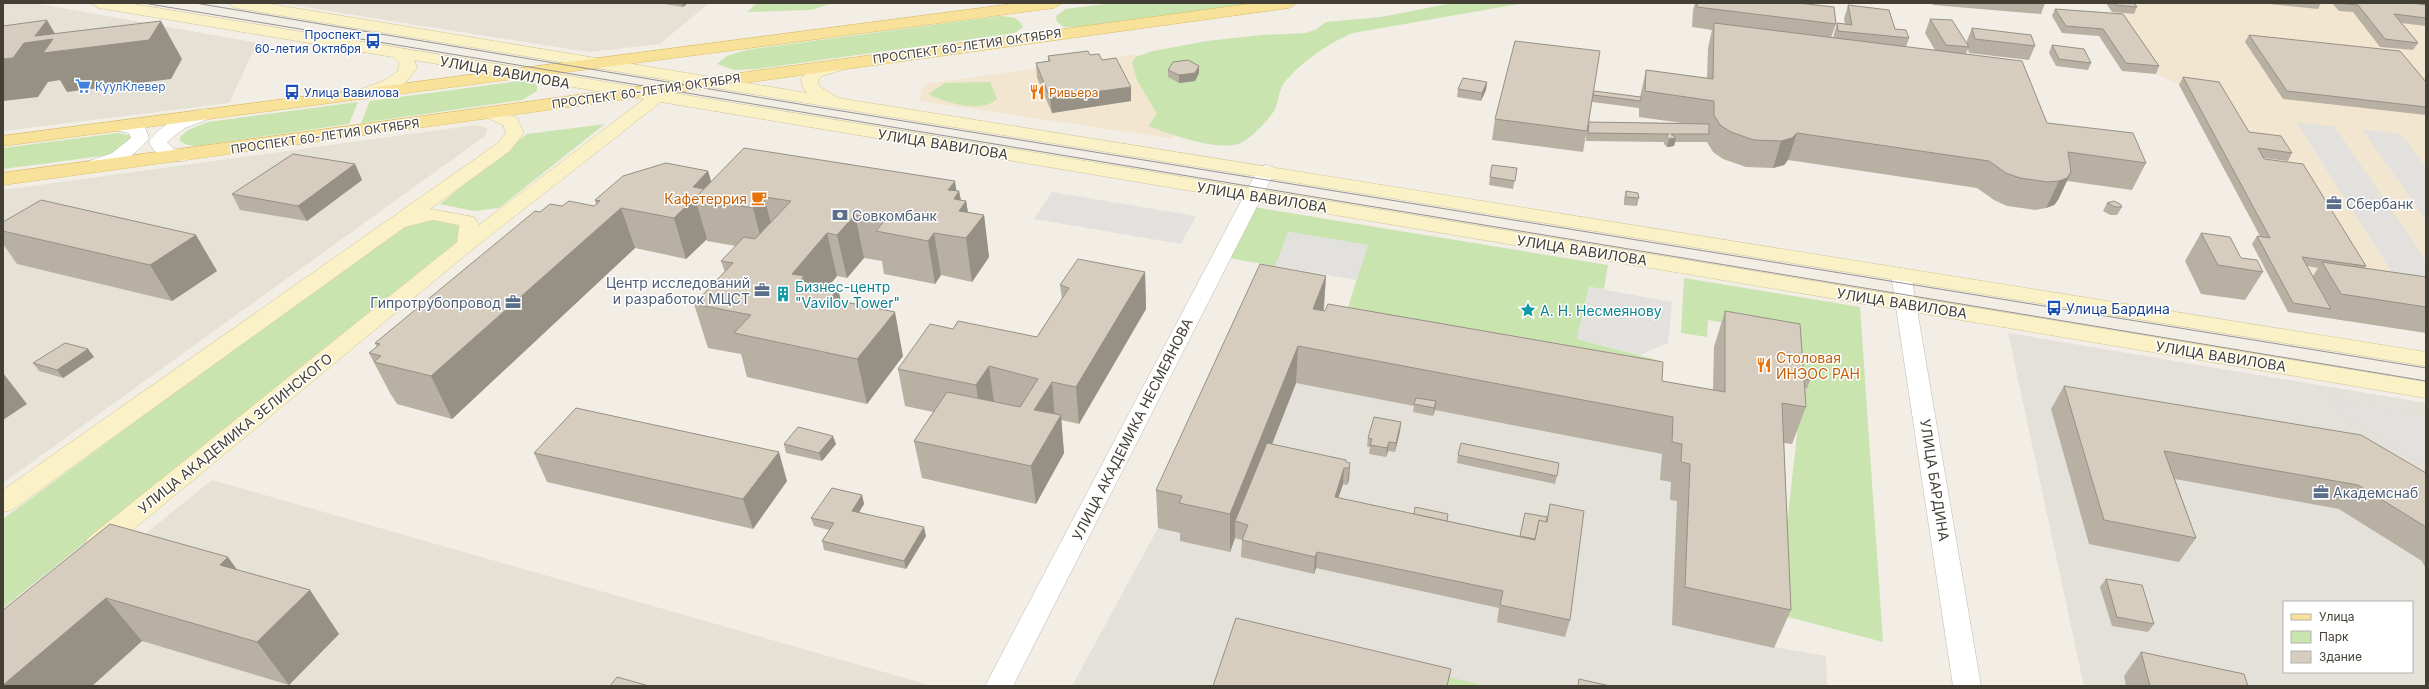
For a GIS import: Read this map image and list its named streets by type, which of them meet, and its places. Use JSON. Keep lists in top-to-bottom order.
{
  "streets": {
    "main road": ["ПРОСПЕКТ 60-ЛЕТИЯ ОКТЯБРЯ", "УЛИЦА ВАВИЛОВА", "УЛИЦА АКАДЕМИКА ЗЕЛИНСКОГО"],
    "street": ["УЛИЦА АКАДЕМИКА НЕСМЕЯНОВА", "УЛИЦА БАРДИНА"]
  },
  "crossings": [
    ["ПРОСПЕКТ 60-ЛЕТИЯ ОКТЯБРЯ", "УЛИЦА ВАВИЛОВА"],
    ["УЛИЦА ВАВИЛОВА", "УЛИЦА АКАДЕМИКА НЕСМЕЯНОВА"],
    ["УЛИЦА ВАВИЛОВА", "УЛИЦА АКАДЕМИКА ЗЕЛИНСКОГО"],
    ["УЛИЦА ВАВИЛОВА", "УЛИЦА БАРДИНА"]
  ],
  "places": {
    "bus stop": ["Проспект 60-летия Октября", "Улица Вавилова", "Улица Бардина"],
    "supermarket": ["КуулКлевер"],
    "restaurant": ["Ривьера", "Столовая ИНЭОС РАН"],
    "cafe": ["Кафетеррия"],
    "office": [
      "Сбербанк",
      "Центр исследований и разработок МЦСТ",
      "Гипротрубопровод",
      "Академснаб"
    ],
    "bank": ["Совкомбанк"],
    "building": ["Бизнес-центр \"Vavilov Tower\""],
    "place": ["А. Н. Несмеянову"]
  },
  "legend": ["Улица", "Парк", "Здание"]
}
